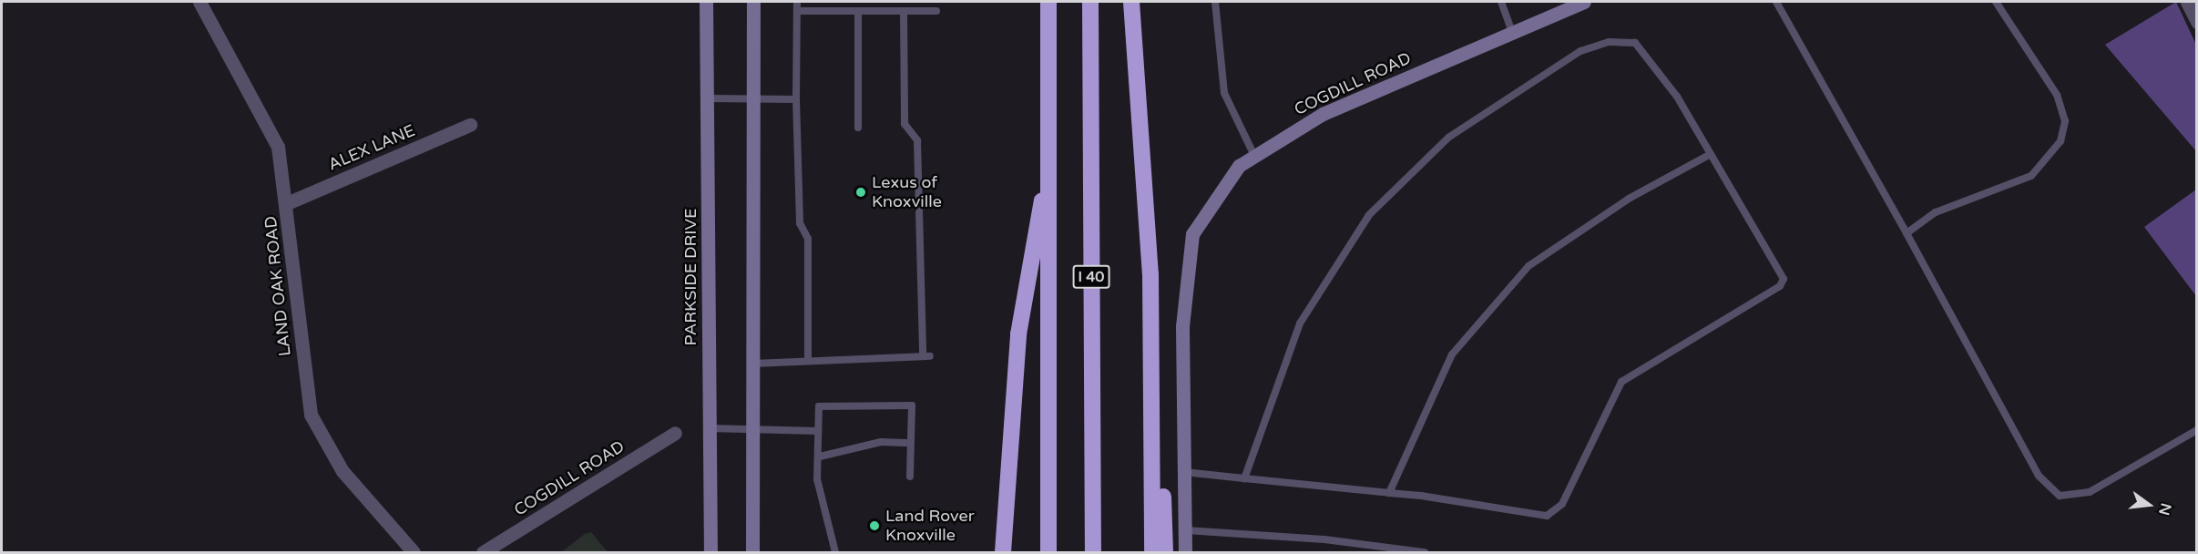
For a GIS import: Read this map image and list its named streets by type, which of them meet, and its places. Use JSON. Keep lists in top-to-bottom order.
{
  "streets": {
    "highway": ["I 40"],
    "street": [
      "COGDILL ROAD",
      "ALEX LANE",
      "PARKSIDE DRIVE",
      "LAND OAK ROAD"
    ]
  },
  "crossings": [
    ["ALEX LANE", "LAND OAK ROAD"]
  ],
  "places": ["Lexus of Knoxville", "Land Rover Knoxville"],
  "north": "right"
}
